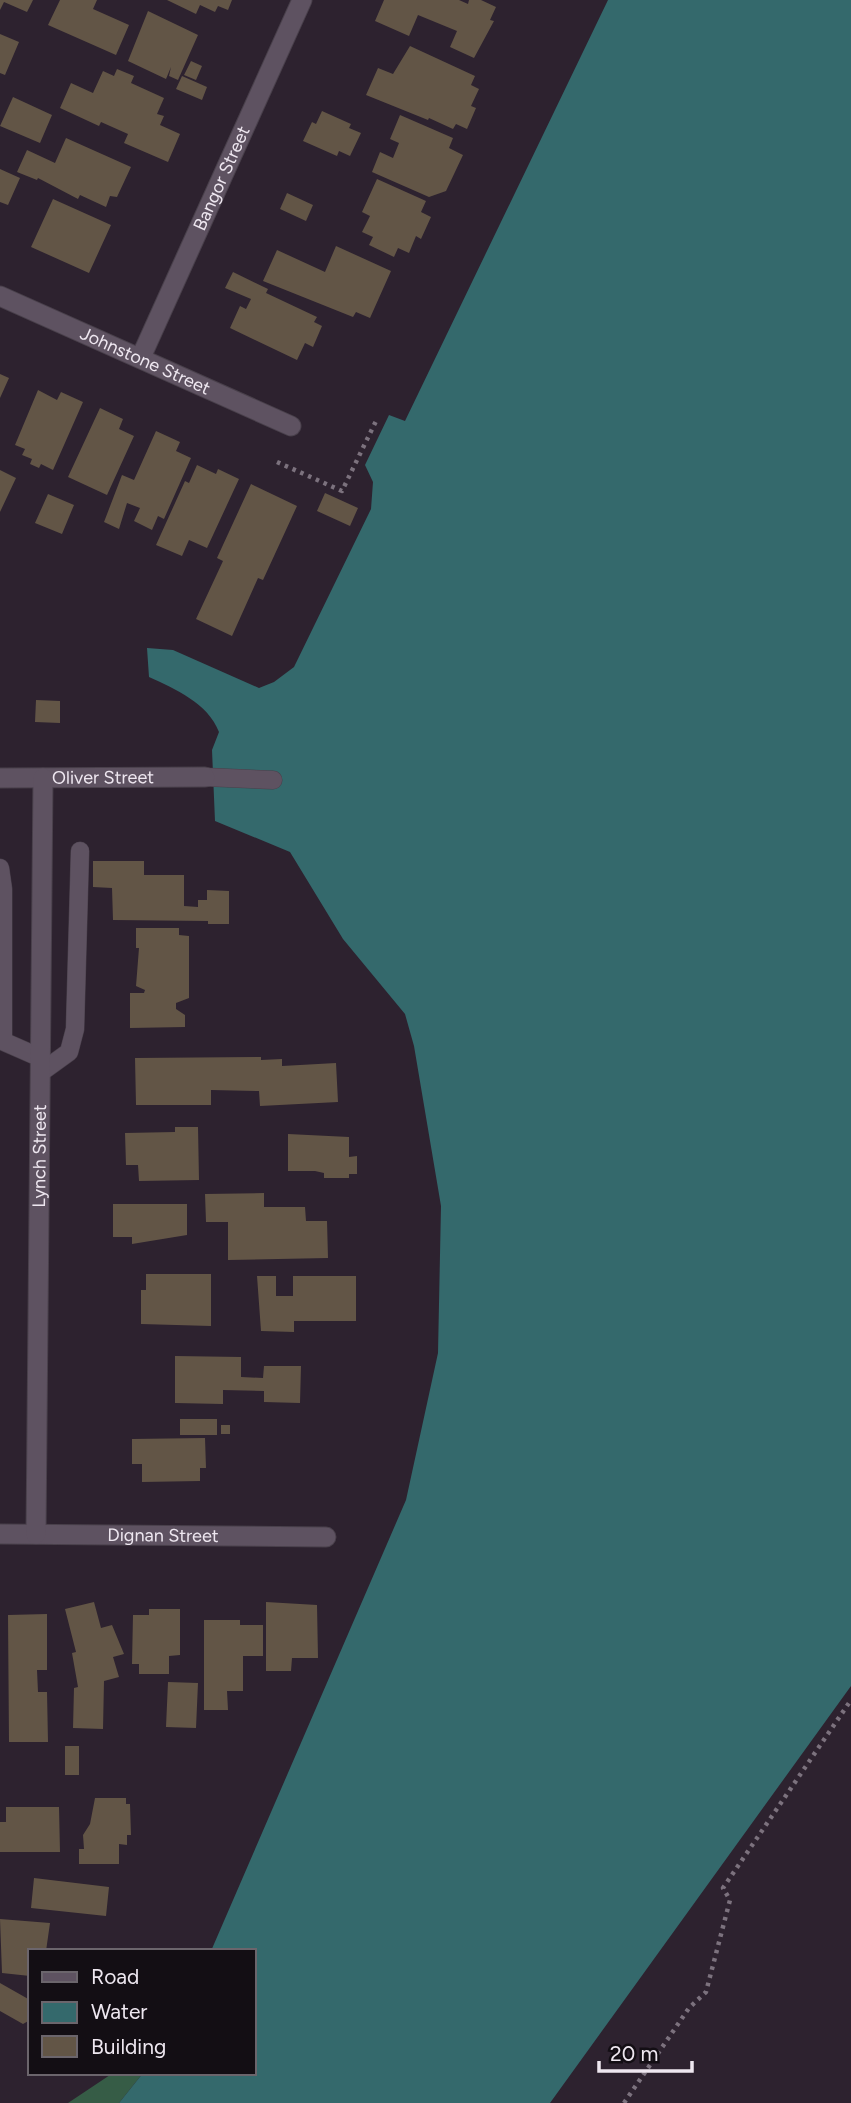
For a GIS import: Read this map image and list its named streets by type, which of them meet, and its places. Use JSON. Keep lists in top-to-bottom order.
{
  "streets": {
    "street": [
      "Bangor Street",
      "Johnstone Street",
      "Oliver Street",
      "Lynch Street",
      "Dignan Street"
    ]
  },
  "crossings": [
    ["Bangor Street", "Johnstone Street"],
    ["Oliver Street", "Lynch Street"],
    ["Lynch Street", "Dignan Street"]
  ],
  "legend": ["Road", "Water", "Building"],
  "scale_bar": "20 m"
}
